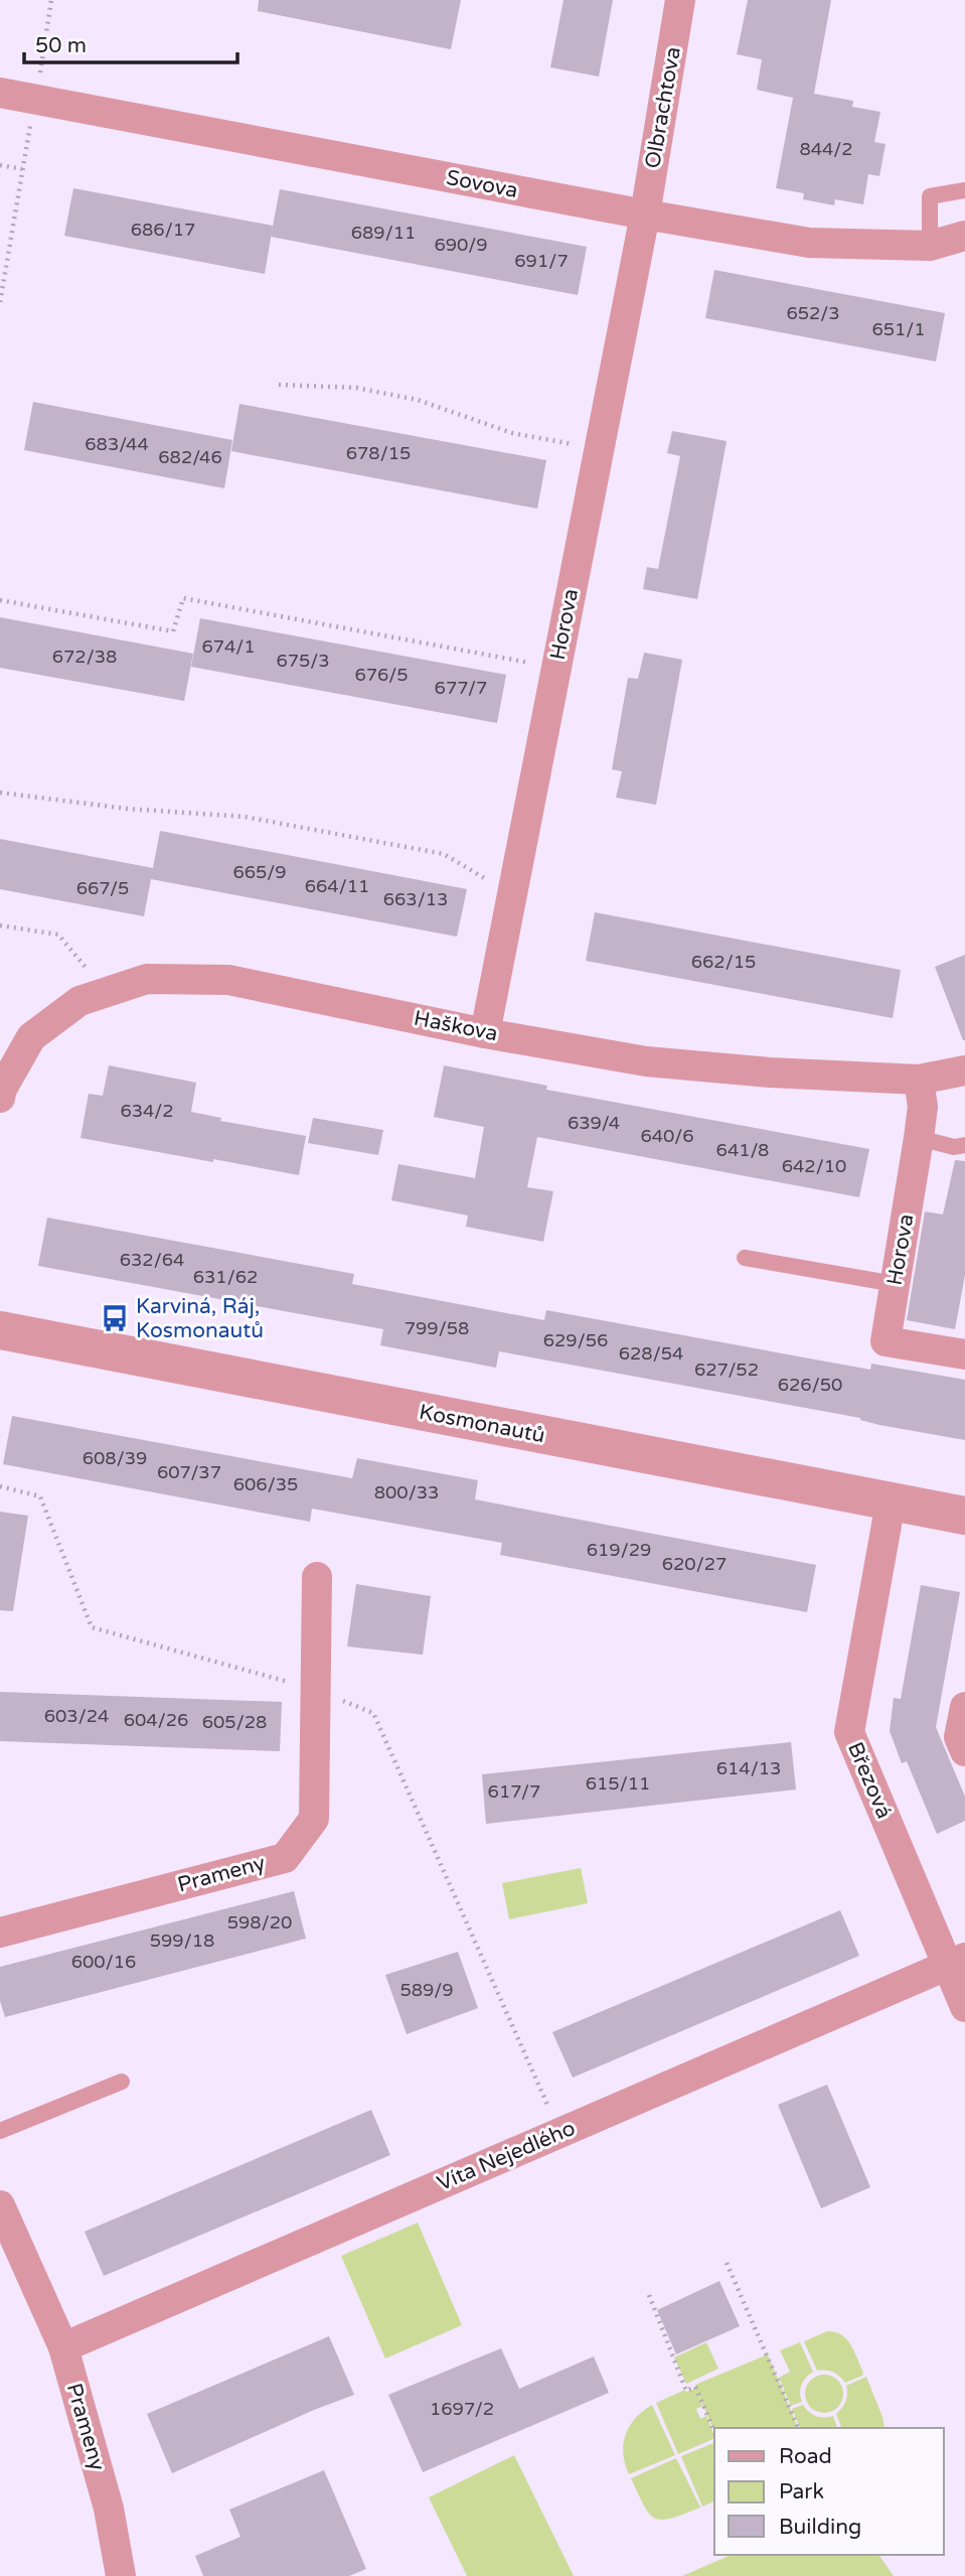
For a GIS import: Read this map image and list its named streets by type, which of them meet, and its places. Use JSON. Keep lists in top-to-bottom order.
{
  "streets": {
    "street": [
      "Olbrachtova",
      "Sovova",
      "Horova",
      "Haškova",
      "Kosmonautů",
      "Březová",
      "Prameny",
      "Víta Nejedlého"
    ]
  },
  "crossings": [
    ["Olbrachtova", "Sovova"],
    ["Olbrachtova", "Horova"],
    ["Sovova", "Horova"],
    ["Horova", "Haškova"],
    ["Kosmonautů", "Březová"],
    ["Březová", "Víta Nejedlého"],
    ["Prameny", "Víta Nejedlého"]
  ],
  "places": {
    "bus stop": ["Karviná, Ráj, Kosmonautů"]
  },
  "house_numbers": [
    "844/2",
    "686/17",
    "689/11",
    "690/9",
    "691/7",
    "652/3",
    "651/1",
    "683/44",
    "678/15",
    "682/46",
    "674/1",
    "672/38",
    "675/3",
    "676/5",
    "677/7",
    "665/9",
    "664/11",
    "667/5",
    "663/13",
    "662/15",
    "634/2",
    "639/4",
    "640/6",
    "641/8",
    "642/10",
    "632/64",
    "631/62",
    "799/58",
    "629/56",
    "628/54",
    "627/52",
    "626/50",
    "608/39",
    "607/37",
    "606/35",
    "800/33",
    "619/29",
    "620/27",
    "603/24",
    "604/26",
    "605/28",
    "614/13",
    "615/11",
    "617/7",
    "598/20",
    "599/18",
    "600/16",
    "589/9",
    "1697/2"
  ],
  "legend": ["Road", "Park", "Building"],
  "scale_bar": "50 m"
}
